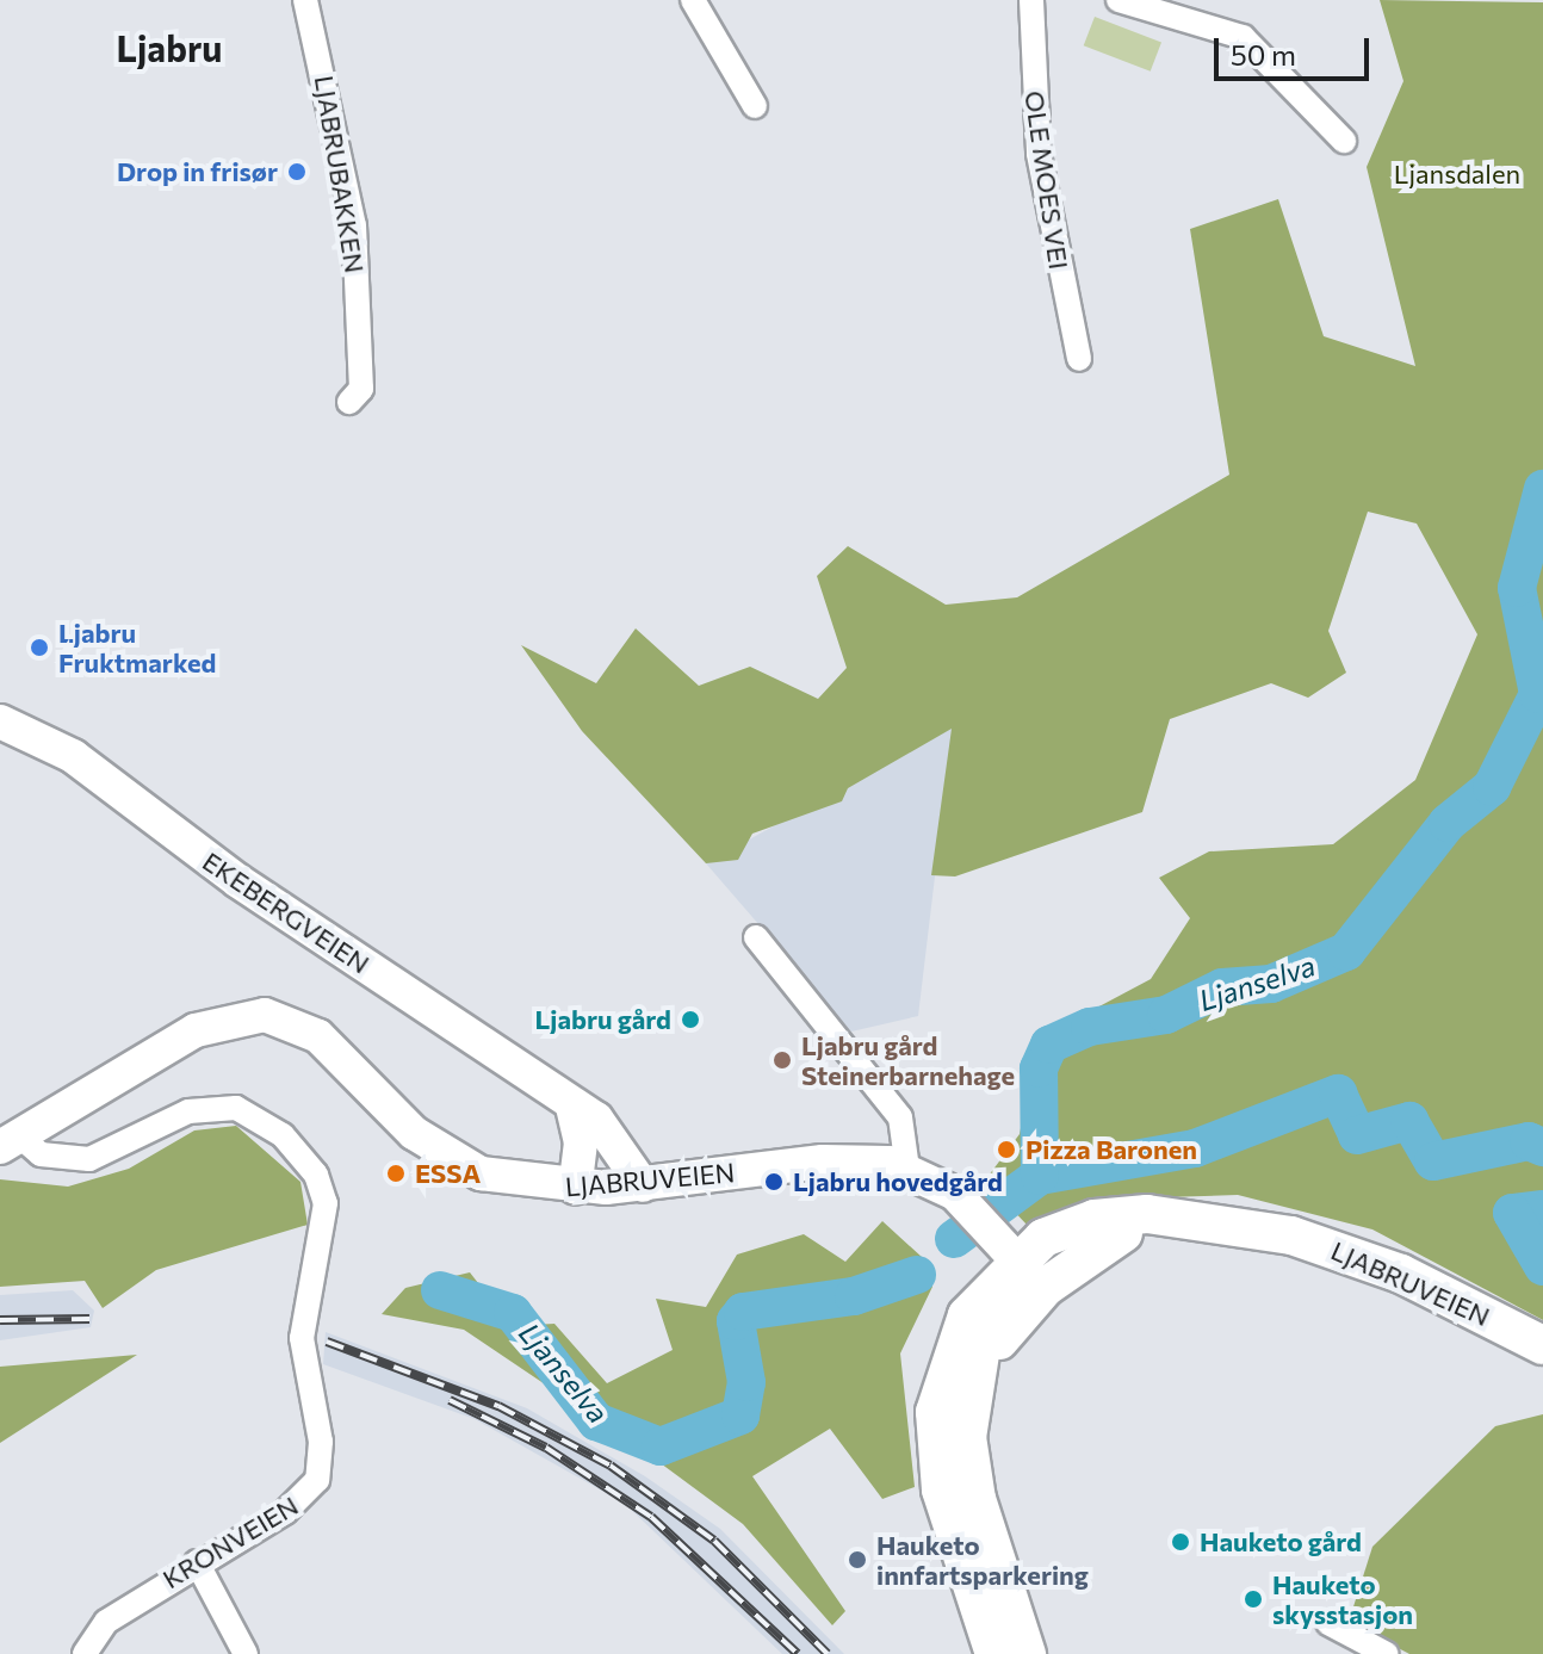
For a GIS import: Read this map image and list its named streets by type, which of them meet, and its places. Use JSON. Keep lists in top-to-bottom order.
{
  "streets": {
    "main road": ["EKEBERGVEIEN", "LJABRUVEIEN"],
    "street": ["LJABRUBAKKEN", "OLE MOES VEI", "KRONVEIEN"]
  },
  "crossings": [
    ["EKEBERGVEIEN", "LJABRUVEIEN"],
    ["LJABRUVEIEN", "KRONVEIEN"]
  ],
  "districts": ["Ljabru"],
  "water": ["Ljanselva"],
  "parks": ["Ljansdalen"],
  "places": [
    "Drop in frisør",
    "Ljabru Fruktmarked",
    "Ljabru gård",
    "Ljabru gård Steinerbarnehage",
    "Pizza Baronen",
    "ESSA",
    "Ljabru hovedgård",
    "Hauketo gård",
    "Hauketo innfartsparkering",
    "Hauketo skysstasjon"
  ],
  "scale_bar": "50 m"
}
